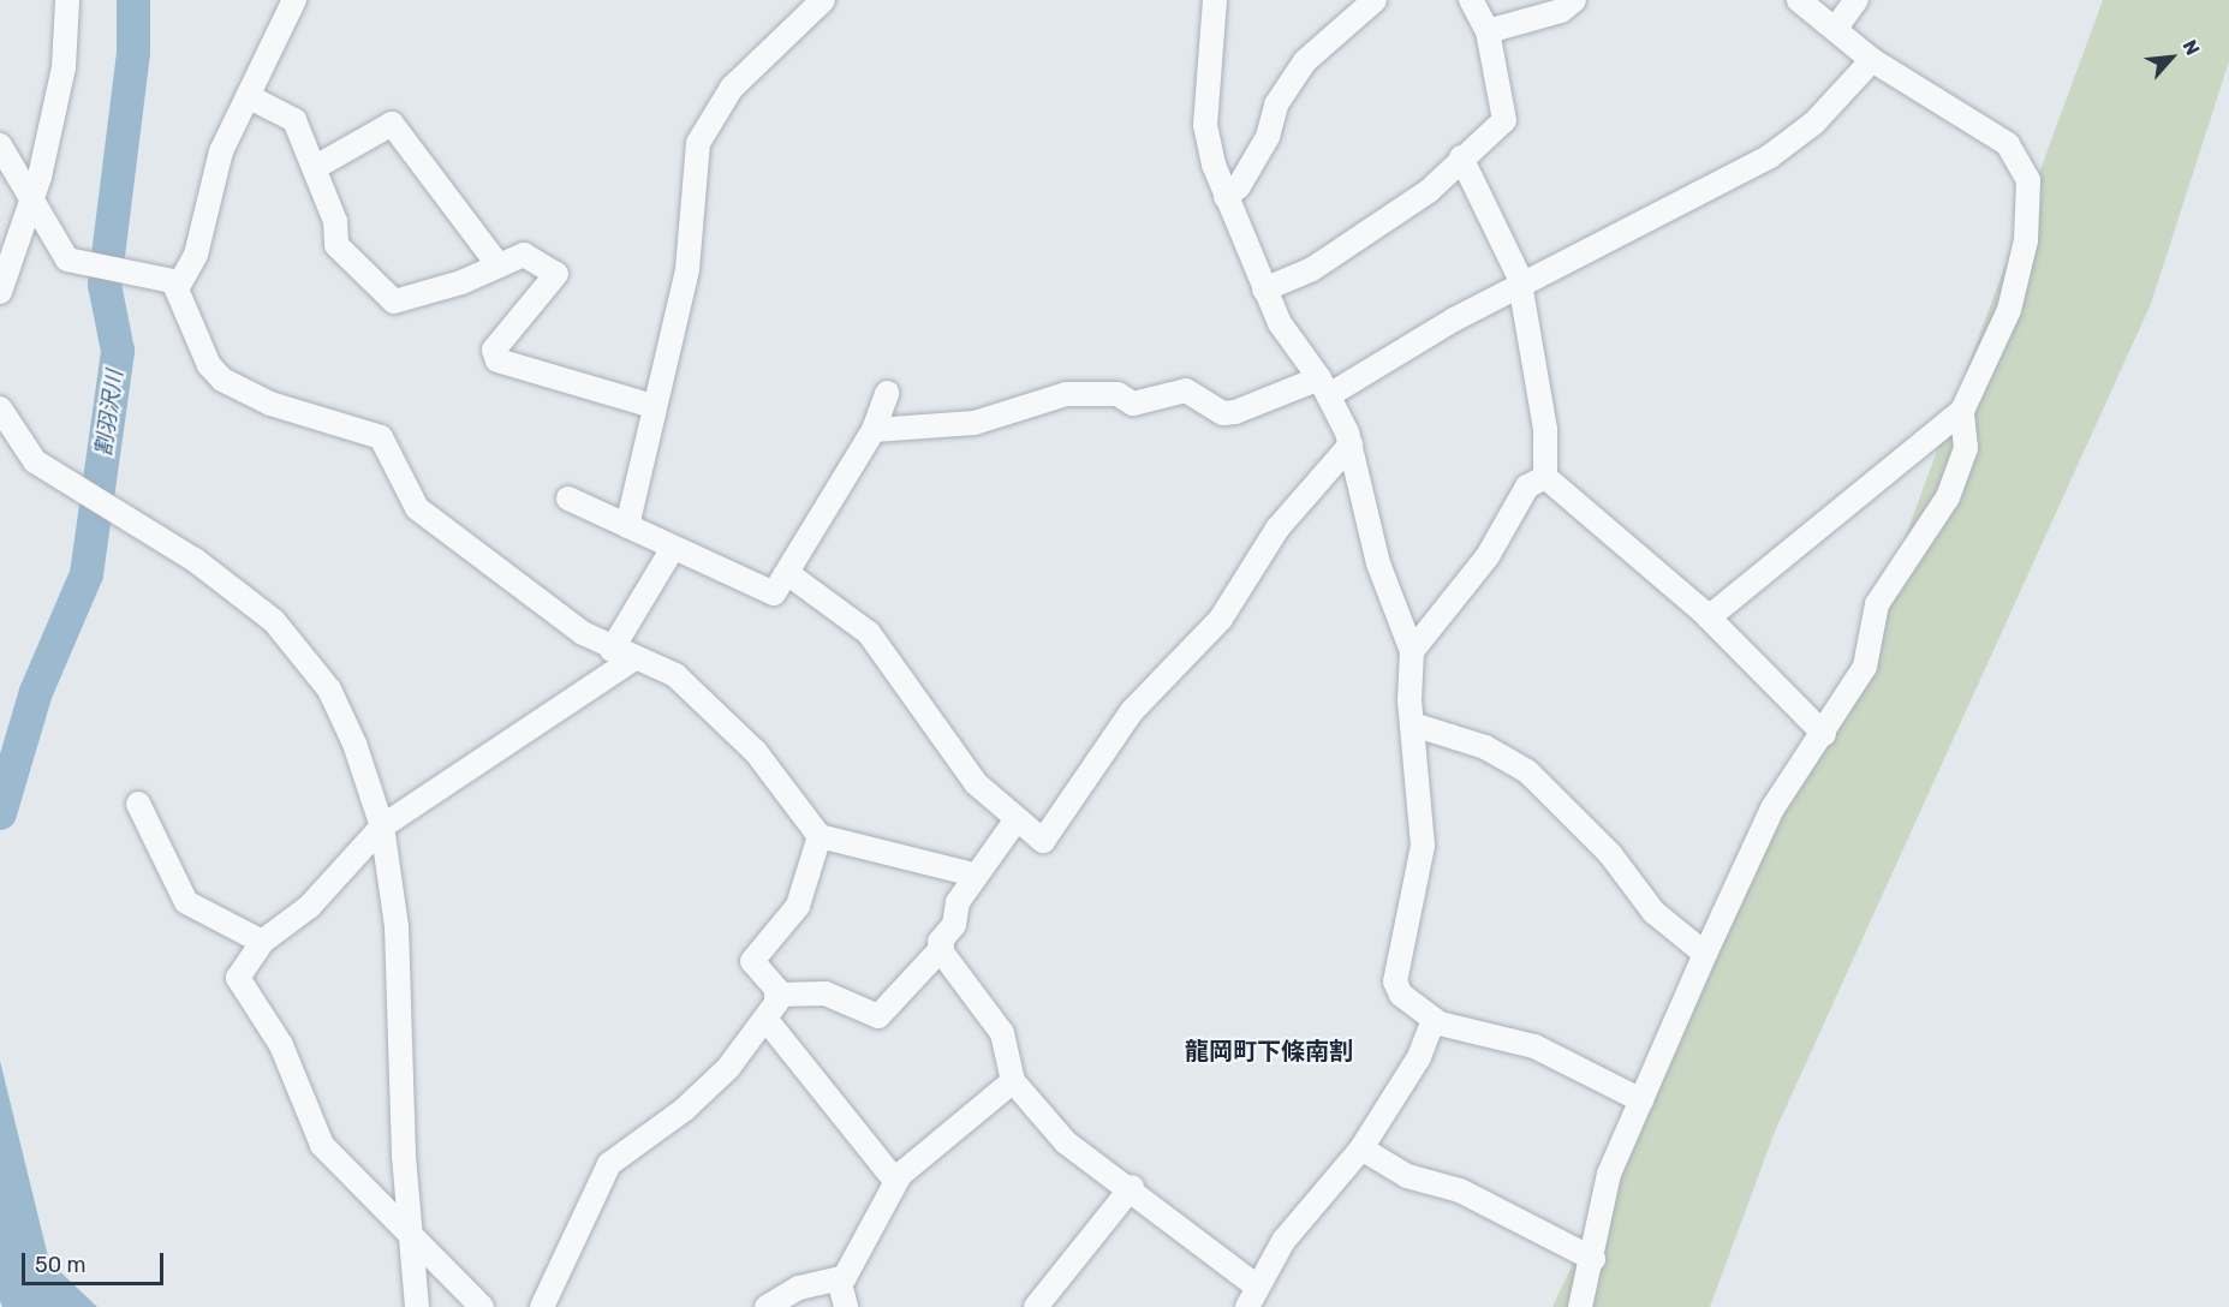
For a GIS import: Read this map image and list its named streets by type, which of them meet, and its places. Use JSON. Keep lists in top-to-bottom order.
{
  "districts": ["龍岡町下條南割"],
  "water": ["割羽沢川"],
  "scale_bar": "50 m",
  "north": "top right"
}
